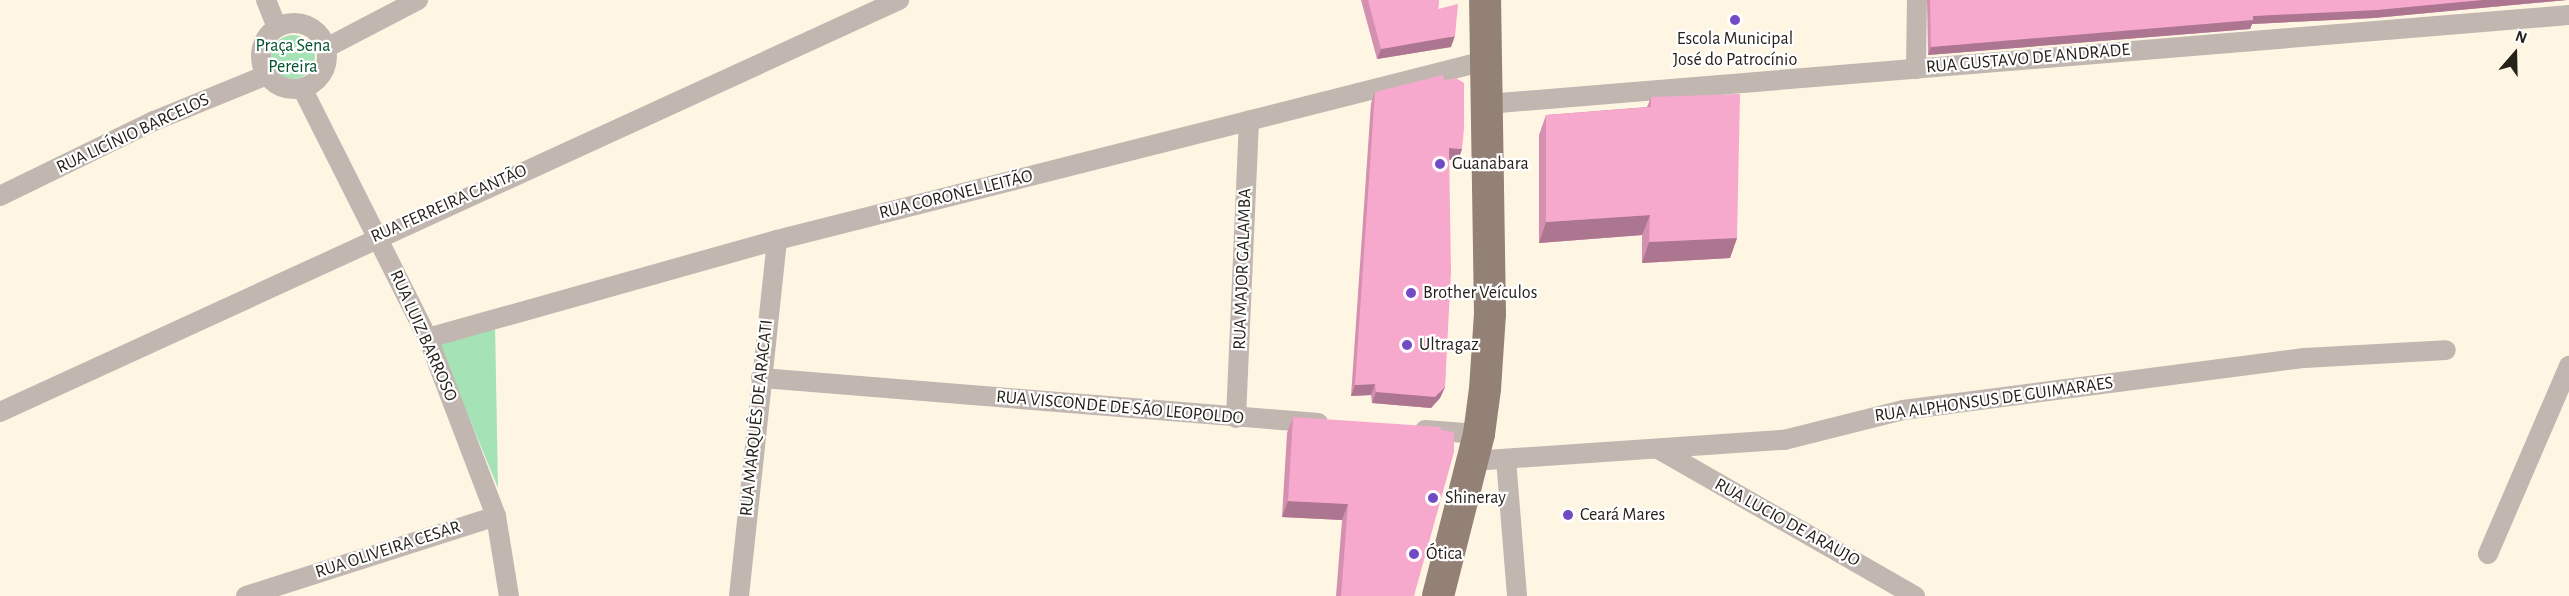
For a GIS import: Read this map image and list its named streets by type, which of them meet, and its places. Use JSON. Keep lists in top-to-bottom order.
{
  "streets": {
    "street": [
      "RUA GUSTAVO DE ANDRADE",
      "RUA LICÍNIO BARCELOS",
      "RUA CORONEL LEITÃO",
      "RUA FERREIRA CANTÃO",
      "RUA MAJOR GALAMBA",
      "RUA LUIZ BARROSO",
      "RUA ALPHONSUS DE GUIMARAES",
      "RUA VISCONDE DE SÃO LEOPOLDO",
      "RUA MARQUÊS DE ARACATI",
      "RUA LUCIO DE ARAUJO",
      "RUA OLIVEIRA CESAR"
    ]
  },
  "crossings": [
    ["RUA LICÍNIO BARCELOS", "RUA LUIZ BARROSO"],
    ["RUA CORONEL LEITÃO", "RUA MAJOR GALAMBA"],
    ["RUA CORONEL LEITÃO", "RUA LUIZ BARROSO"],
    ["RUA CORONEL LEITÃO", "RUA MARQUÊS DE ARACATI"],
    ["RUA FERREIRA CANTÃO", "RUA LUIZ BARROSO"],
    ["RUA MAJOR GALAMBA", "RUA VISCONDE DE SÃO LEOPOLDO"],
    ["RUA LUIZ BARROSO", "RUA OLIVEIRA CESAR"],
    ["RUA ALPHONSUS DE GUIMARAES", "RUA LUCIO DE ARAUJO"],
    ["RUA VISCONDE DE SÃO LEOPOLDO", "RUA MARQUÊS DE ARACATI"]
  ],
  "parks": ["Praça Sena Pereira"],
  "places": [
    "Escola Municipal José do Patrocínio",
    "Guanabara",
    "Brother Veículos",
    "Ultragaz",
    "Shineray",
    "Ceará Mares",
    "Ótica"
  ],
  "north": "top"
}
